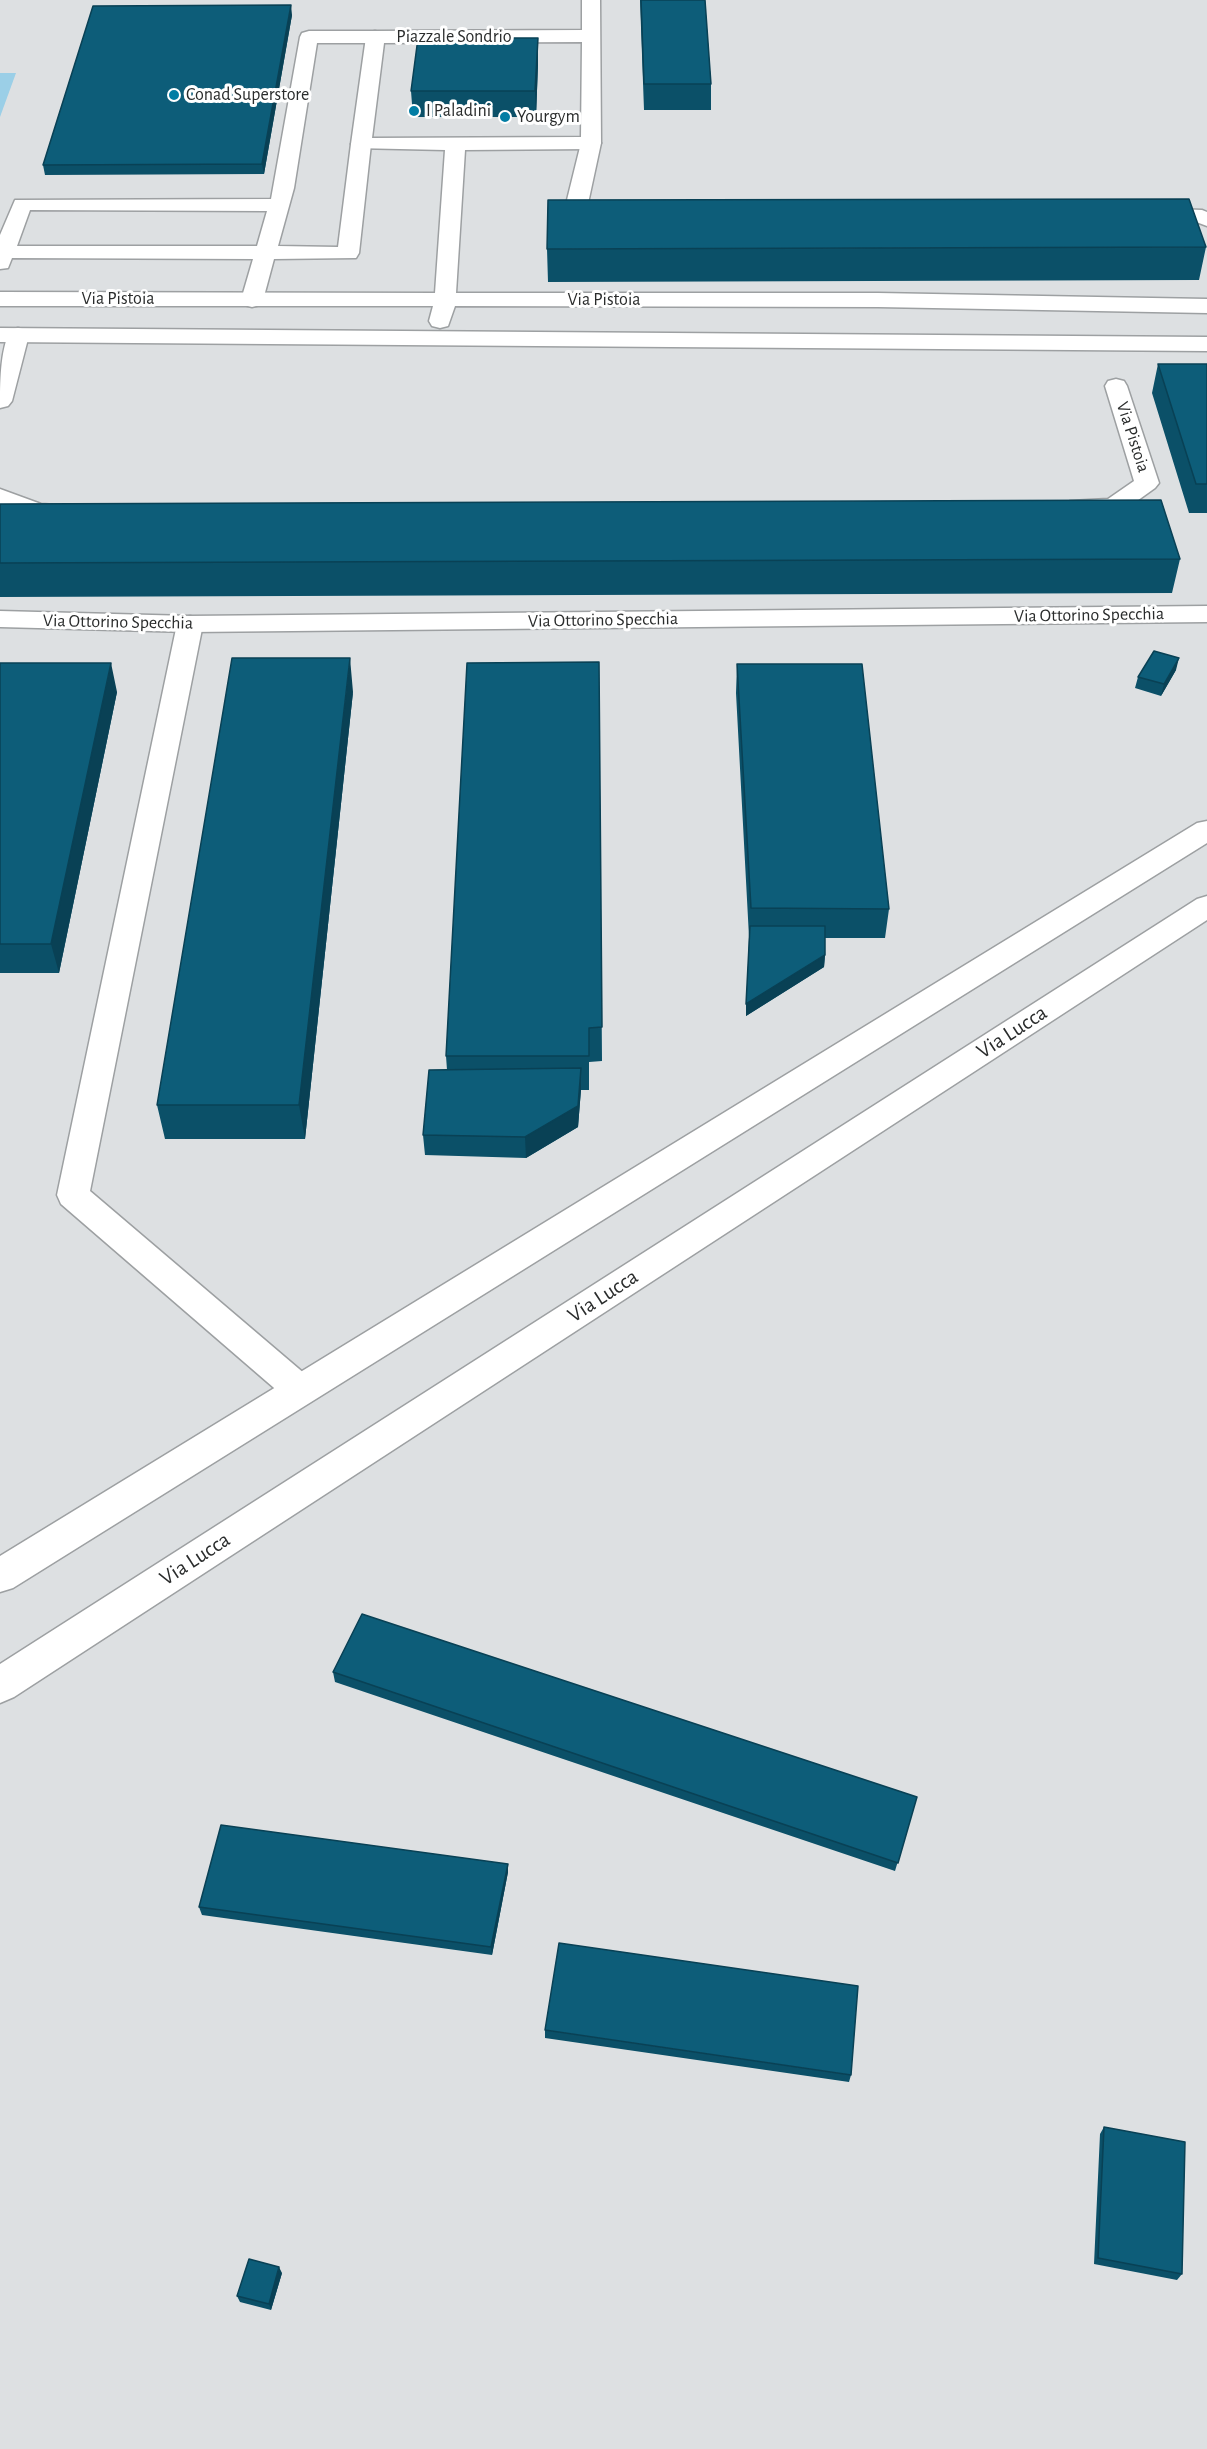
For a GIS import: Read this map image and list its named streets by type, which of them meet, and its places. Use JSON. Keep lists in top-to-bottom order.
{
  "streets": {
    "street": [
      "Piazzale Sondrio",
      "Via Pistoia",
      "Via Ottorino Specchia",
      "Via Lucca"
    ]
  },
  "places": ["Conad Superstore", "I Paladini", "Yourgym"]
}
